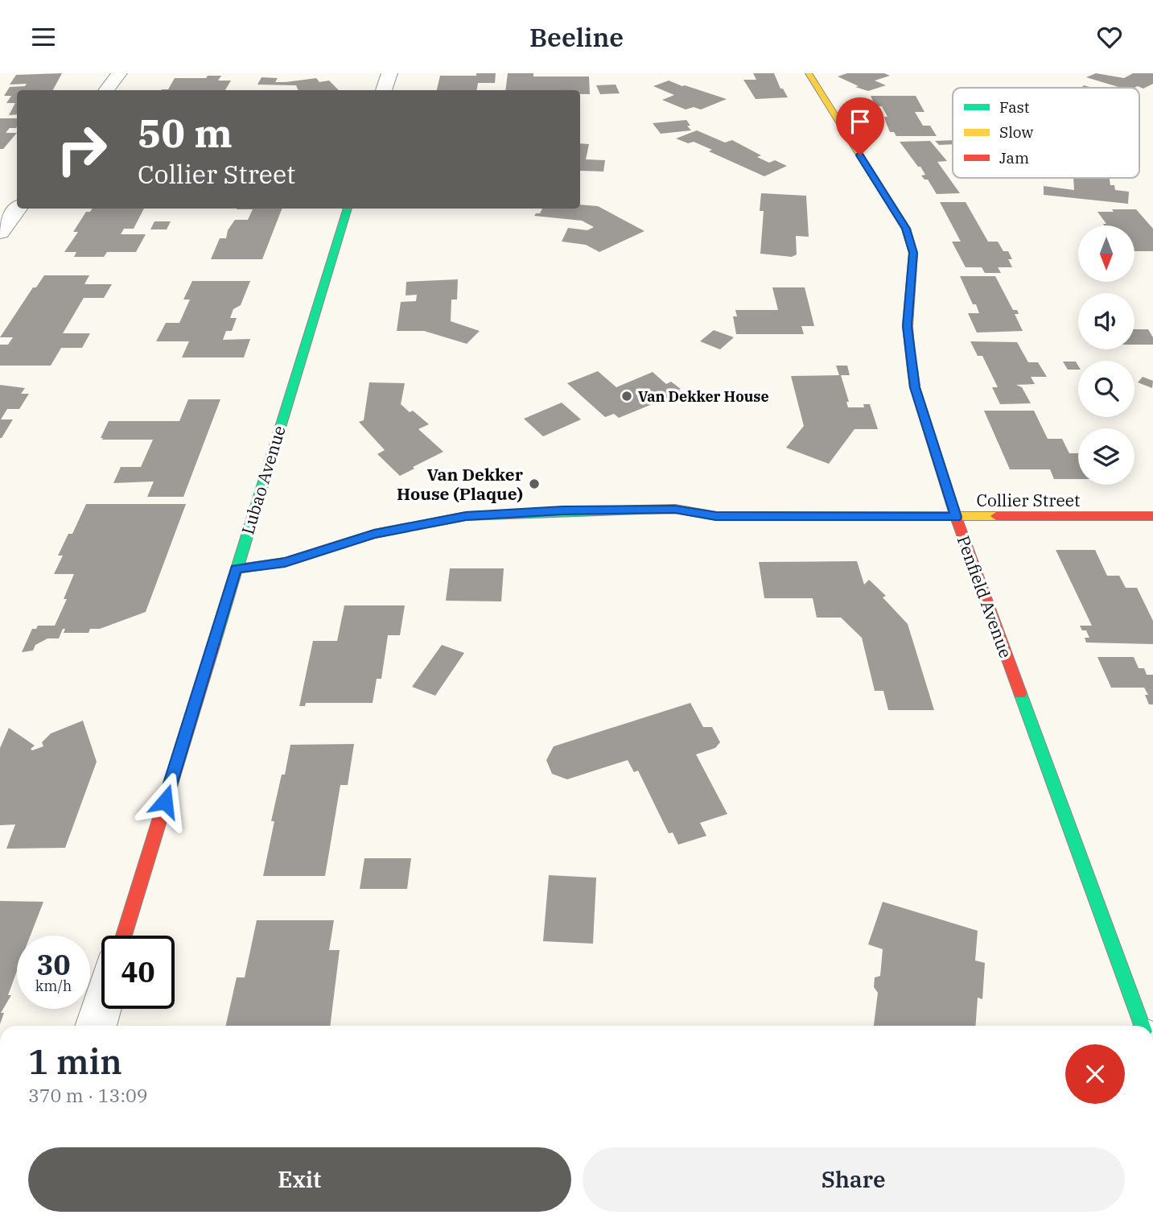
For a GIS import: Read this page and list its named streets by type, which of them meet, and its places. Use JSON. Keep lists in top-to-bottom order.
{
  "streets": {
    "street": ["Lubao Avenue", "Collier Street", "Penfield Avenue"]
  },
  "crossings": [
    ["Lubao Avenue", "Collier Street"],
    ["Collier Street", "Penfield Avenue"]
  ],
  "places": ["Van Dekker House", "Van Dekker House (Plaque)"],
  "legend": ["Fast", "Slow", "Jam"],
  "north": "bottom",
  "page": {
    "header": "Beeline",
    "turn": ["50 m", "Collier Street"],
    "speed": "30 km/h",
    "limit": "40",
    "heading": ["1 min", "370 m · 13:09"],
    "buttons": ["Exit", "Share"]
  }
}
